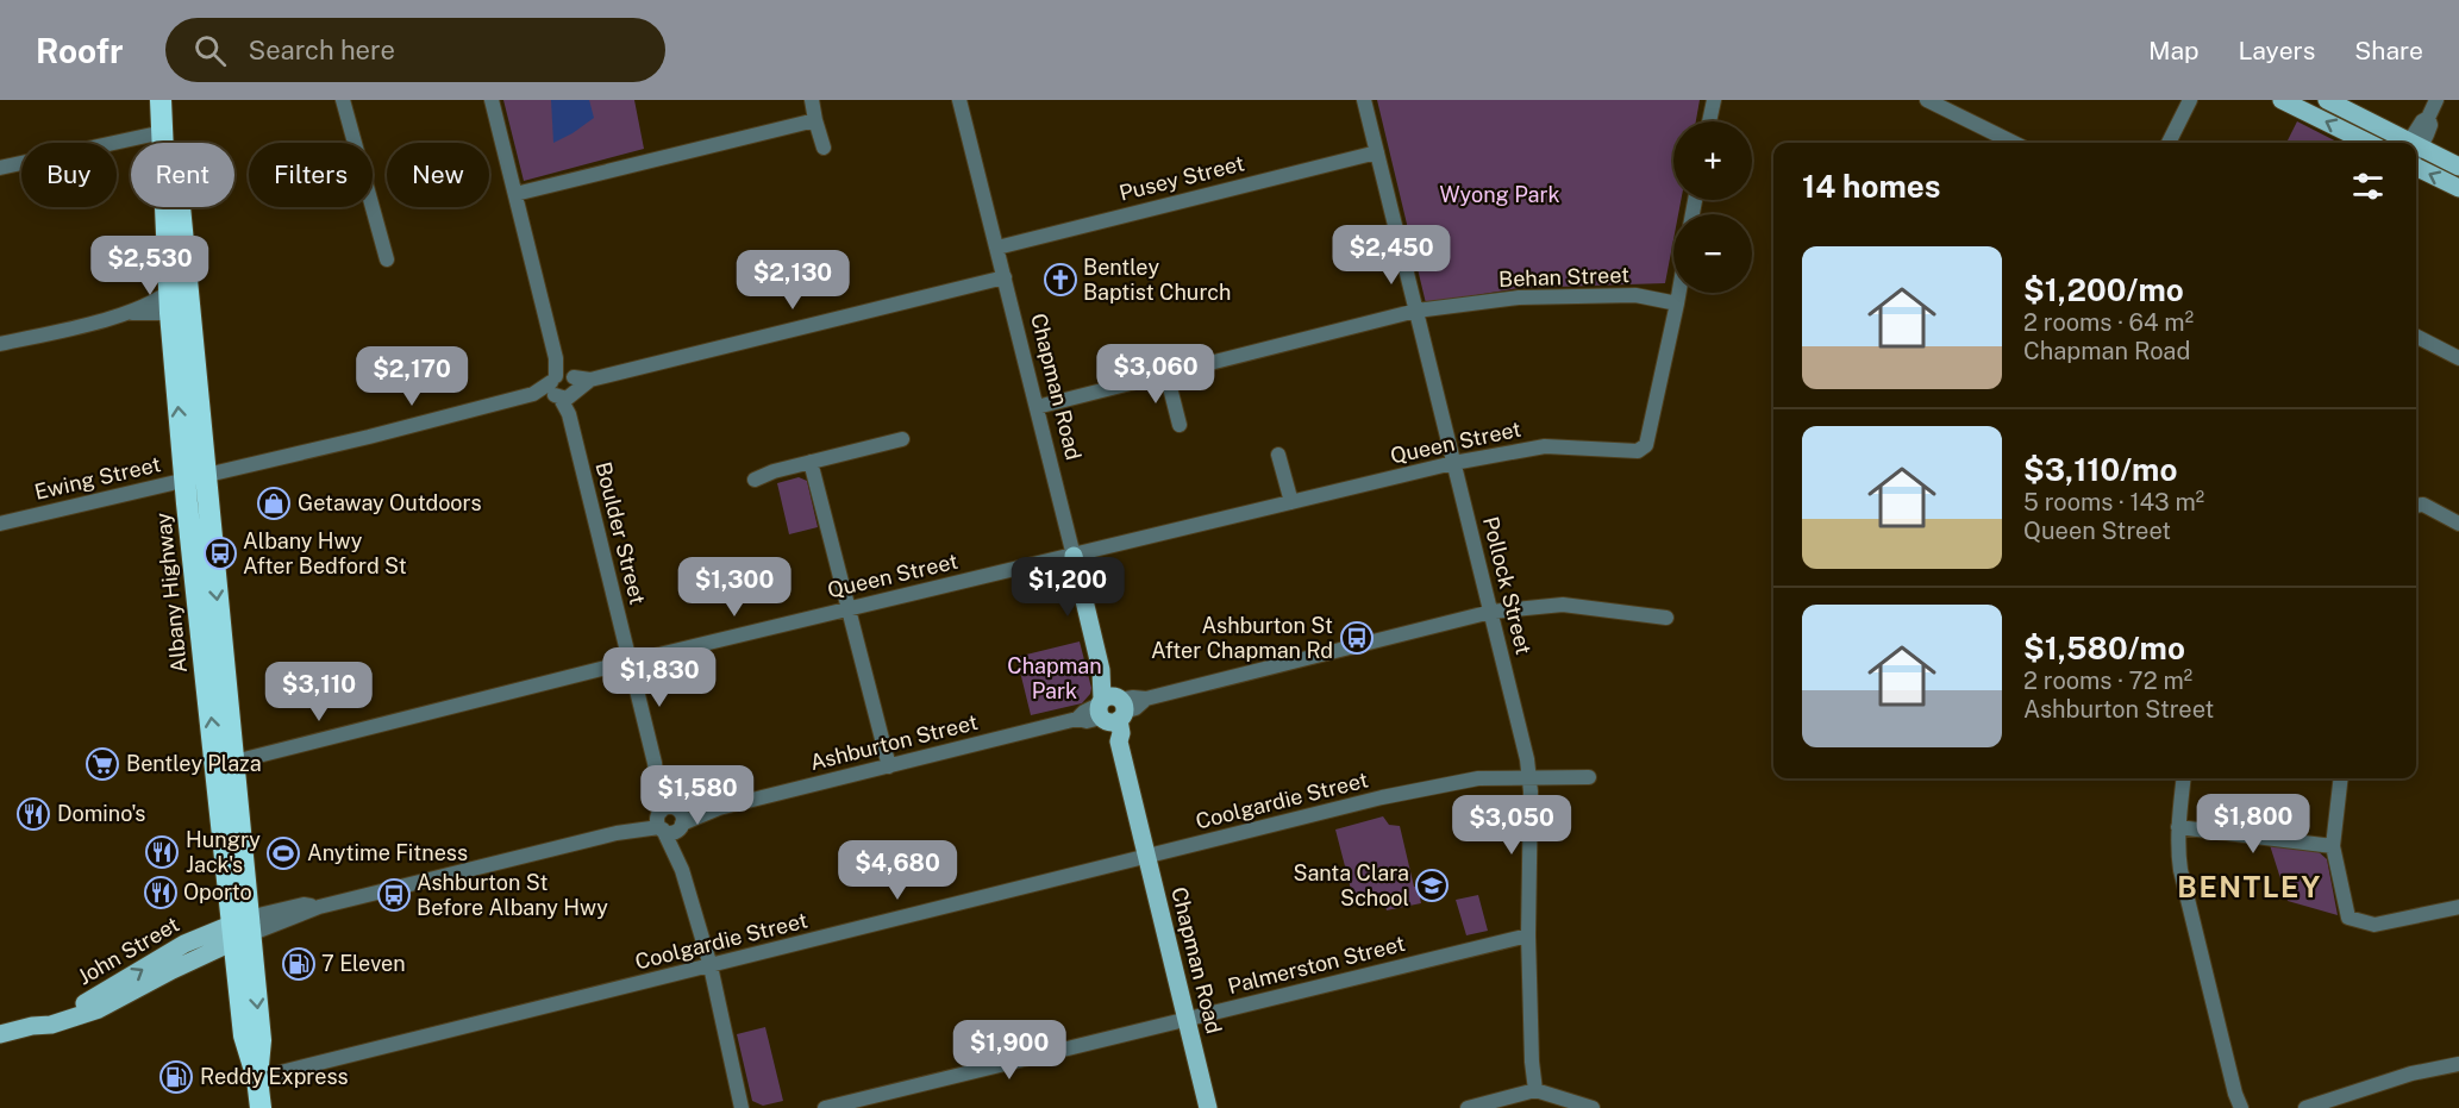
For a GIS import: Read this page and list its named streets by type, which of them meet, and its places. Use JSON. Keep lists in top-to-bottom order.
{
  "streets": {
    "highway": ["Albany Highway"],
    "main road": ["Chapman Road", "John Street"],
    "street": [
      "Pusey Street",
      "Behan Street",
      "Queen Street",
      "Ewing Street",
      "Boulder Street",
      "Pollock Street",
      "Ashburton Street",
      "Coolgardie Street",
      "Palmerston Street"
    ]
  },
  "crossings": [
    ["Pusey Street", "Chapman Road"],
    ["Pusey Street", "Pollock Street"],
    ["Behan Street", "Chapman Road"],
    ["Behan Street", "Queen Street"],
    ["Behan Street", "Pollock Street"],
    ["Chapman Road", "Queen Street"],
    ["Chapman Road", "Ashburton Street"],
    ["Chapman Road", "Coolgardie Street"],
    ["Chapman Road", "Palmerston Street"],
    ["Queen Street", "Boulder Street"],
    ["Queen Street", "Pollock Street"],
    ["Queen Street", "Albany Highway"],
    ["Ewing Street", "Boulder Street"],
    ["Ewing Street", "Albany Highway"],
    ["Boulder Street", "Ashburton Street"],
    ["Pollock Street", "Ashburton Street"],
    ["Pollock Street", "Coolgardie Street"],
    ["Pollock Street", "Palmerston Street"],
    ["Albany Highway", "Ashburton Street"],
    ["Albany Highway", "Coolgardie Street"],
    ["Albany Highway", "John Street"],
    ["Ashburton Street", "John Street"]
  ],
  "districts": ["BENTLEY"],
  "parks": ["Wyong Park", "Chapman Park"],
  "places": {
    "church": ["Bentley Baptist Church"],
    "shop": ["Getaway Outdoors"],
    "bus stop": ["Albany Hwy After Bedford St", "Ashburton St After Chapman Rd", "Ashburton St Before Albany Hwy"],
    "supermarket": ["Bentley Plaza"],
    "restaurant": ["Domino's", "Hungry Jack's", "Oporto"],
    "sports": ["Anytime Fitness"],
    "school or university": ["Santa Clara School"],
    "fuel station": ["7 Eleven", "Reddy Express"]
  },
  "page": {
    "header": "Roofr",
    "search": "Search here",
    "nav": ["Map", "Layers", "Share"],
    "map_buttons": ["+", "−"],
    "chip": [
      "Buy",
      "Rent",
      "Filters",
      "New"
    ],
    "heading": "14 homes",
    "price": [
      "$2,450",
      "$2,530",
      "$2,130",
      "$3,060",
      "$2,170",
      "$1,300",
      "$1,200",
      "$1,830",
      "$3,110",
      "$1,580",
      "$1,800",
      "$3,050",
      "$4,680",
      "$1,900"
    ],
    "list": [
      {
        "name": "$1,200/mo",
        "note": "2 rooms · 64 m² · Chapman Road"
      },
      {
        "name": "$3,110/mo",
        "note": "5 rooms · 143 m² · Queen Street"
      },
      {
        "name": "$1,580/mo",
        "note": "2 rooms · 72 m² · Ashburton Street"
      }
    ]
  }
}
